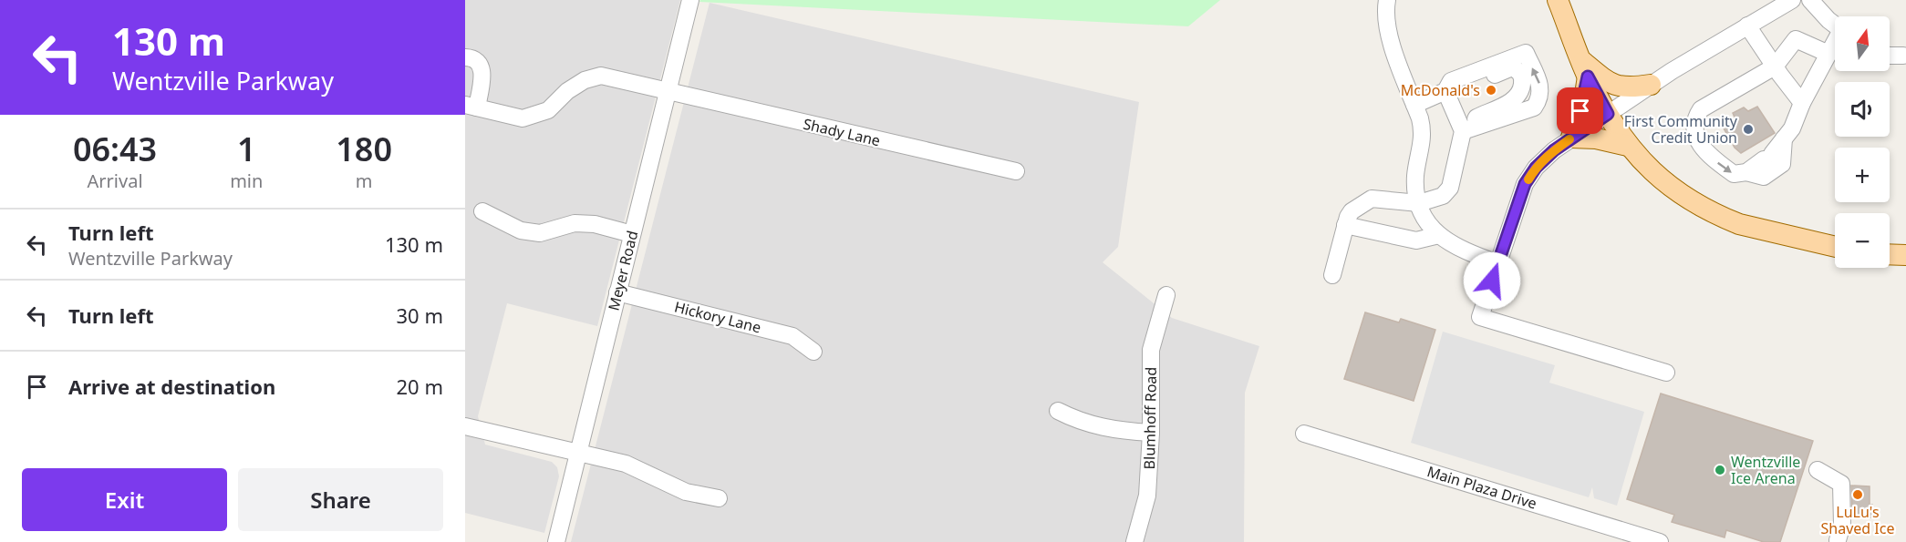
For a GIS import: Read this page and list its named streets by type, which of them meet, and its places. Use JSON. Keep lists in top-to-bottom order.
{
  "streets": {
    "street": [
      "Shady Lane",
      "Meyer Road",
      "Hickory Lane",
      "Blumhoff Road",
      "Main Plaza Drive"
    ]
  },
  "crossings": [
    ["Shady Lane", "Meyer Road"],
    ["Meyer Road", "Hickory Lane"]
  ],
  "places": [
    "McDonald's",
    "First Community Credit Union",
    "Wentzville Ice Arena",
    "LuLu's Shaved Ice"
  ],
  "north": "top",
  "page": {
    "turn": ["130 m", "Wentzville Parkway"],
    "map_buttons": ["+", "−"],
    "eta": [
      "06:43",
      "Arrival",
      "1",
      "min",
      "180",
      "m"
    ],
    "list": [
      {
        "name": "Turn left",
        "note": "Wentzville Parkway",
        "value": "130 m"
      },
      {
        "name": "Turn left",
        "value": "30 m"
      },
      {
        "name": "Arrive at destination",
        "value": "20 m"
      }
    ],
    "buttons": ["Exit", "Share"]
  }
}
